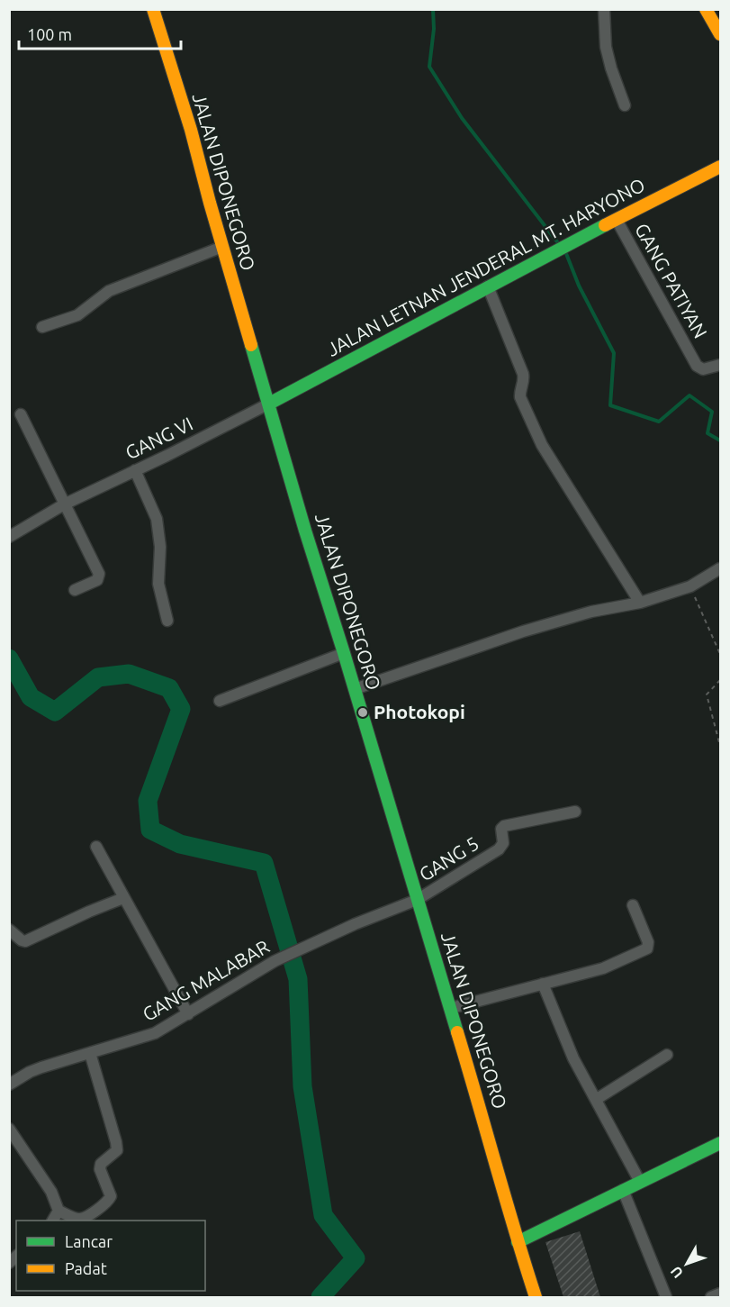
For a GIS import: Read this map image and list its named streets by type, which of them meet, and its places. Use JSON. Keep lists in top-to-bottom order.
{
  "streets": {
    "main road": ["JALAN DIPONEGORO", "JALAN LETNAN JENDERAL MT. HARYONO"],
    "street": [
      "GANG PATIYAN",
      "GANG VI",
      "GANG 5",
      "GANG MALABAR"
    ]
  },
  "crossings": [
    ["JALAN DIPONEGORO", "JALAN LETNAN JENDERAL MT. HARYONO"],
    ["JALAN DIPONEGORO", "GANG VI"],
    ["JALAN DIPONEGORO", "GANG 5"],
    ["JALAN DIPONEGORO", "GANG MALABAR"],
    ["JALAN LETNAN JENDERAL MT. HARYONO", "GANG PATIYAN"],
    ["JALAN LETNAN JENDERAL MT. HARYONO", "GANG VI"],
    ["GANG 5", "GANG MALABAR"]
  ],
  "places": ["Photokopi"],
  "legend": ["Lancar", "Padat"],
  "scale_bar": "100 m",
  "north": "bottom left"
}
